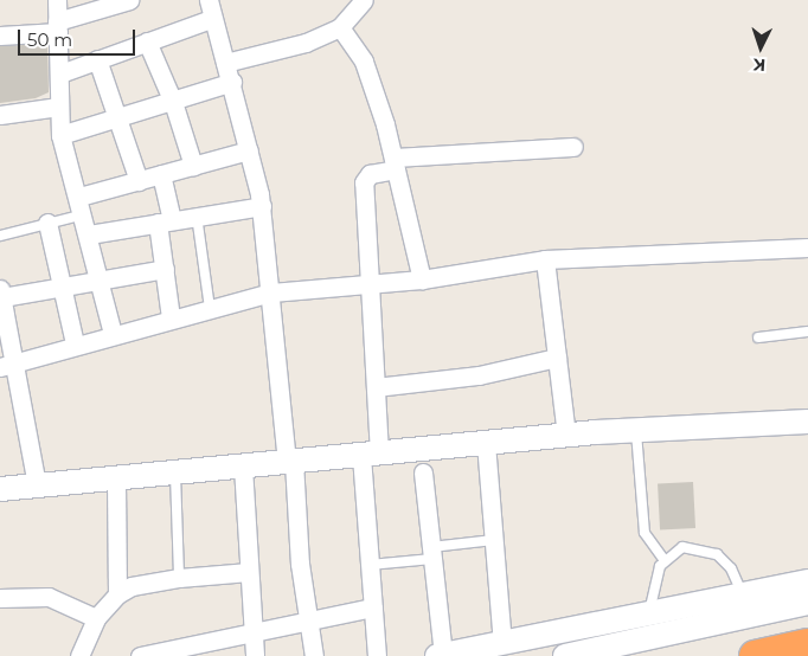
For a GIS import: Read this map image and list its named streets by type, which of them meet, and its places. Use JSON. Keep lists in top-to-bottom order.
{
  "scale_bar": "50 m",
  "north": "bottom"
}
